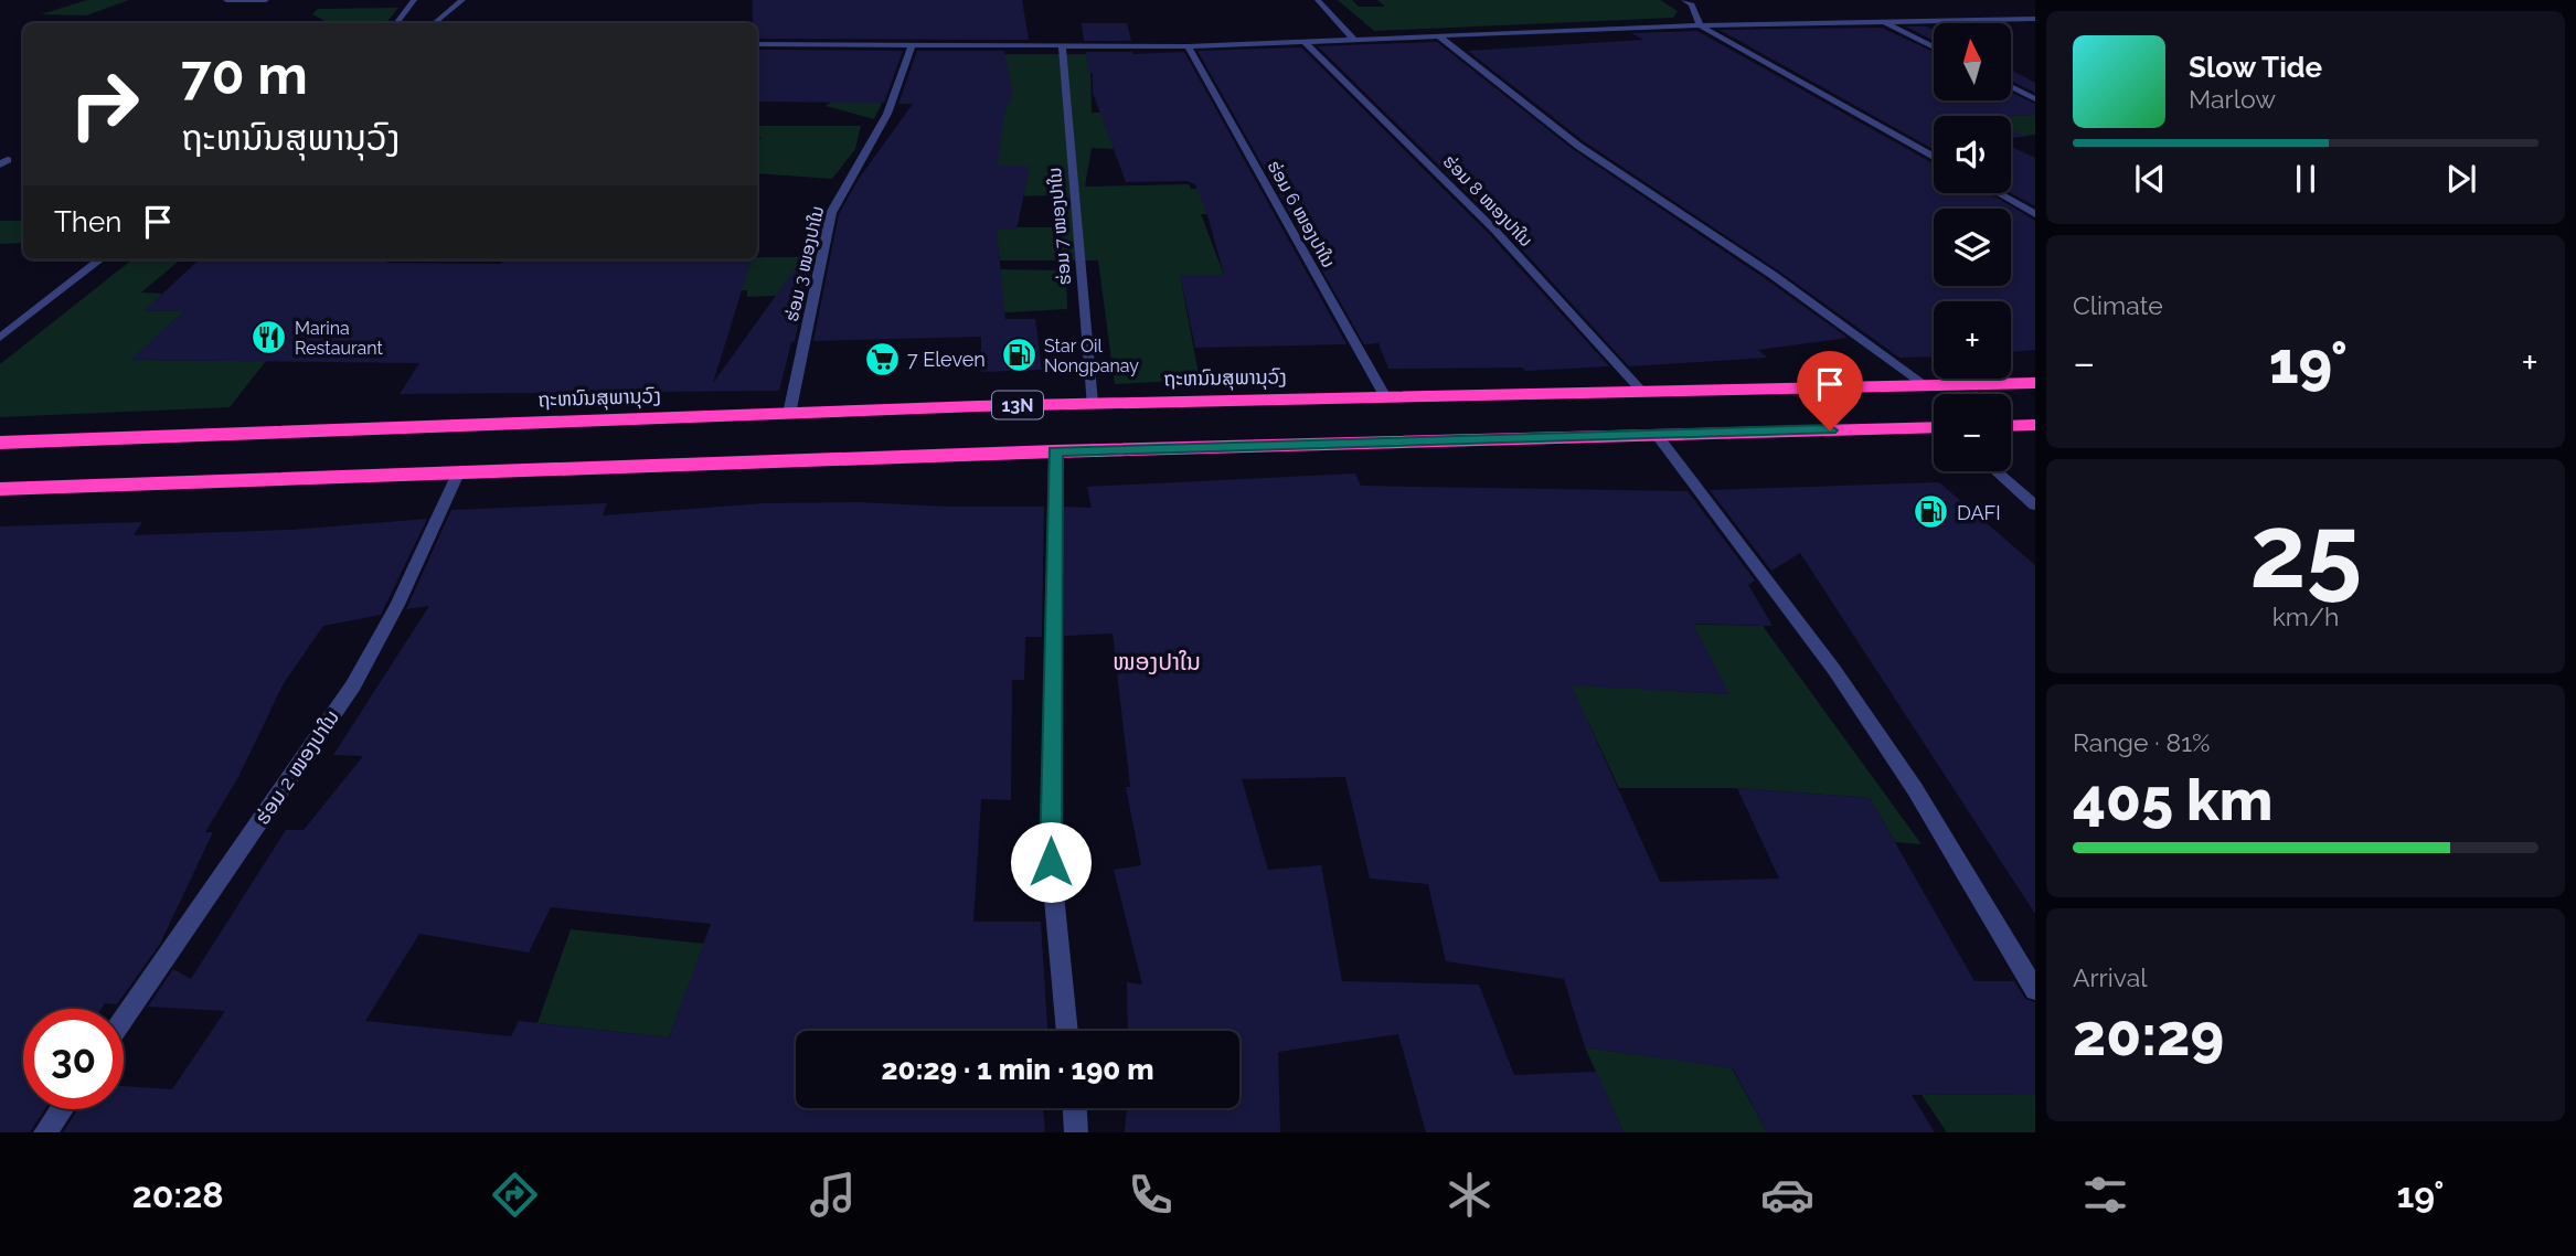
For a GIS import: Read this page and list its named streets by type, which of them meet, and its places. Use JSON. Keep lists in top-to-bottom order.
{
  "streets": {
    "highway": ["ຖະຫນົນສຸພານຸວົງ", "13N"],
    "street": [
      "ຮ່ອມ 8 ໜອງປາໃນ",
      "ຮ່ອມ 6 ໜອງປາໃນ",
      "ຮ່ອມ 7 ໜອງປາໃນ",
      "ຮ່ອມ 3 ໜອງປາໃນ",
      "ຮ່ອມ 2 ໜອງປາໃນ"
    ]
  },
  "crossings": [
    ["ຮ່ອມ 8 ໜອງປາໃນ", "ຖະຫນົນສຸພານຸວົງ"],
    ["ຮ່ອມ 6 ໜອງປາໃນ", "ຖະຫນົນສຸພານຸວົງ"],
    ["ຮ່ອມ 7 ໜອງປາໃນ", "ຖະຫນົນສຸພານຸວົງ"],
    ["ຮ່ອມ 3 ໜອງປາໃນ", "ຖະຫນົນສຸພານຸວົງ"]
  ],
  "districts": ["ໜອງປາໃນ"],
  "places": {
    "restaurant": ["Marina Restaurant"],
    "fuel station": ["Star Oil Nongpanay", "DAFI"],
    "supermarket": ["7 Eleven"]
  },
  "north": "top",
  "page": {
    "map_buttons": ["+", "−"],
    "turn": ["70 m", "ຖະຫນົນສຸພານຸວົງ"],
    "song": ["Slow Tide", "Marlow"],
    "then": "Then",
    "tile": [
      "Climate",
      ["25", "km/h"],
      ["Range · 81%", "405 km"],
      ["Arrival", "20:29"]
    ],
    "heat": ["−", "19°", "+"],
    "limit": "30",
    "trip": "20:29 · 1 min · 190 m",
    "tabs": ["20:28", "19°"]
  }
}
